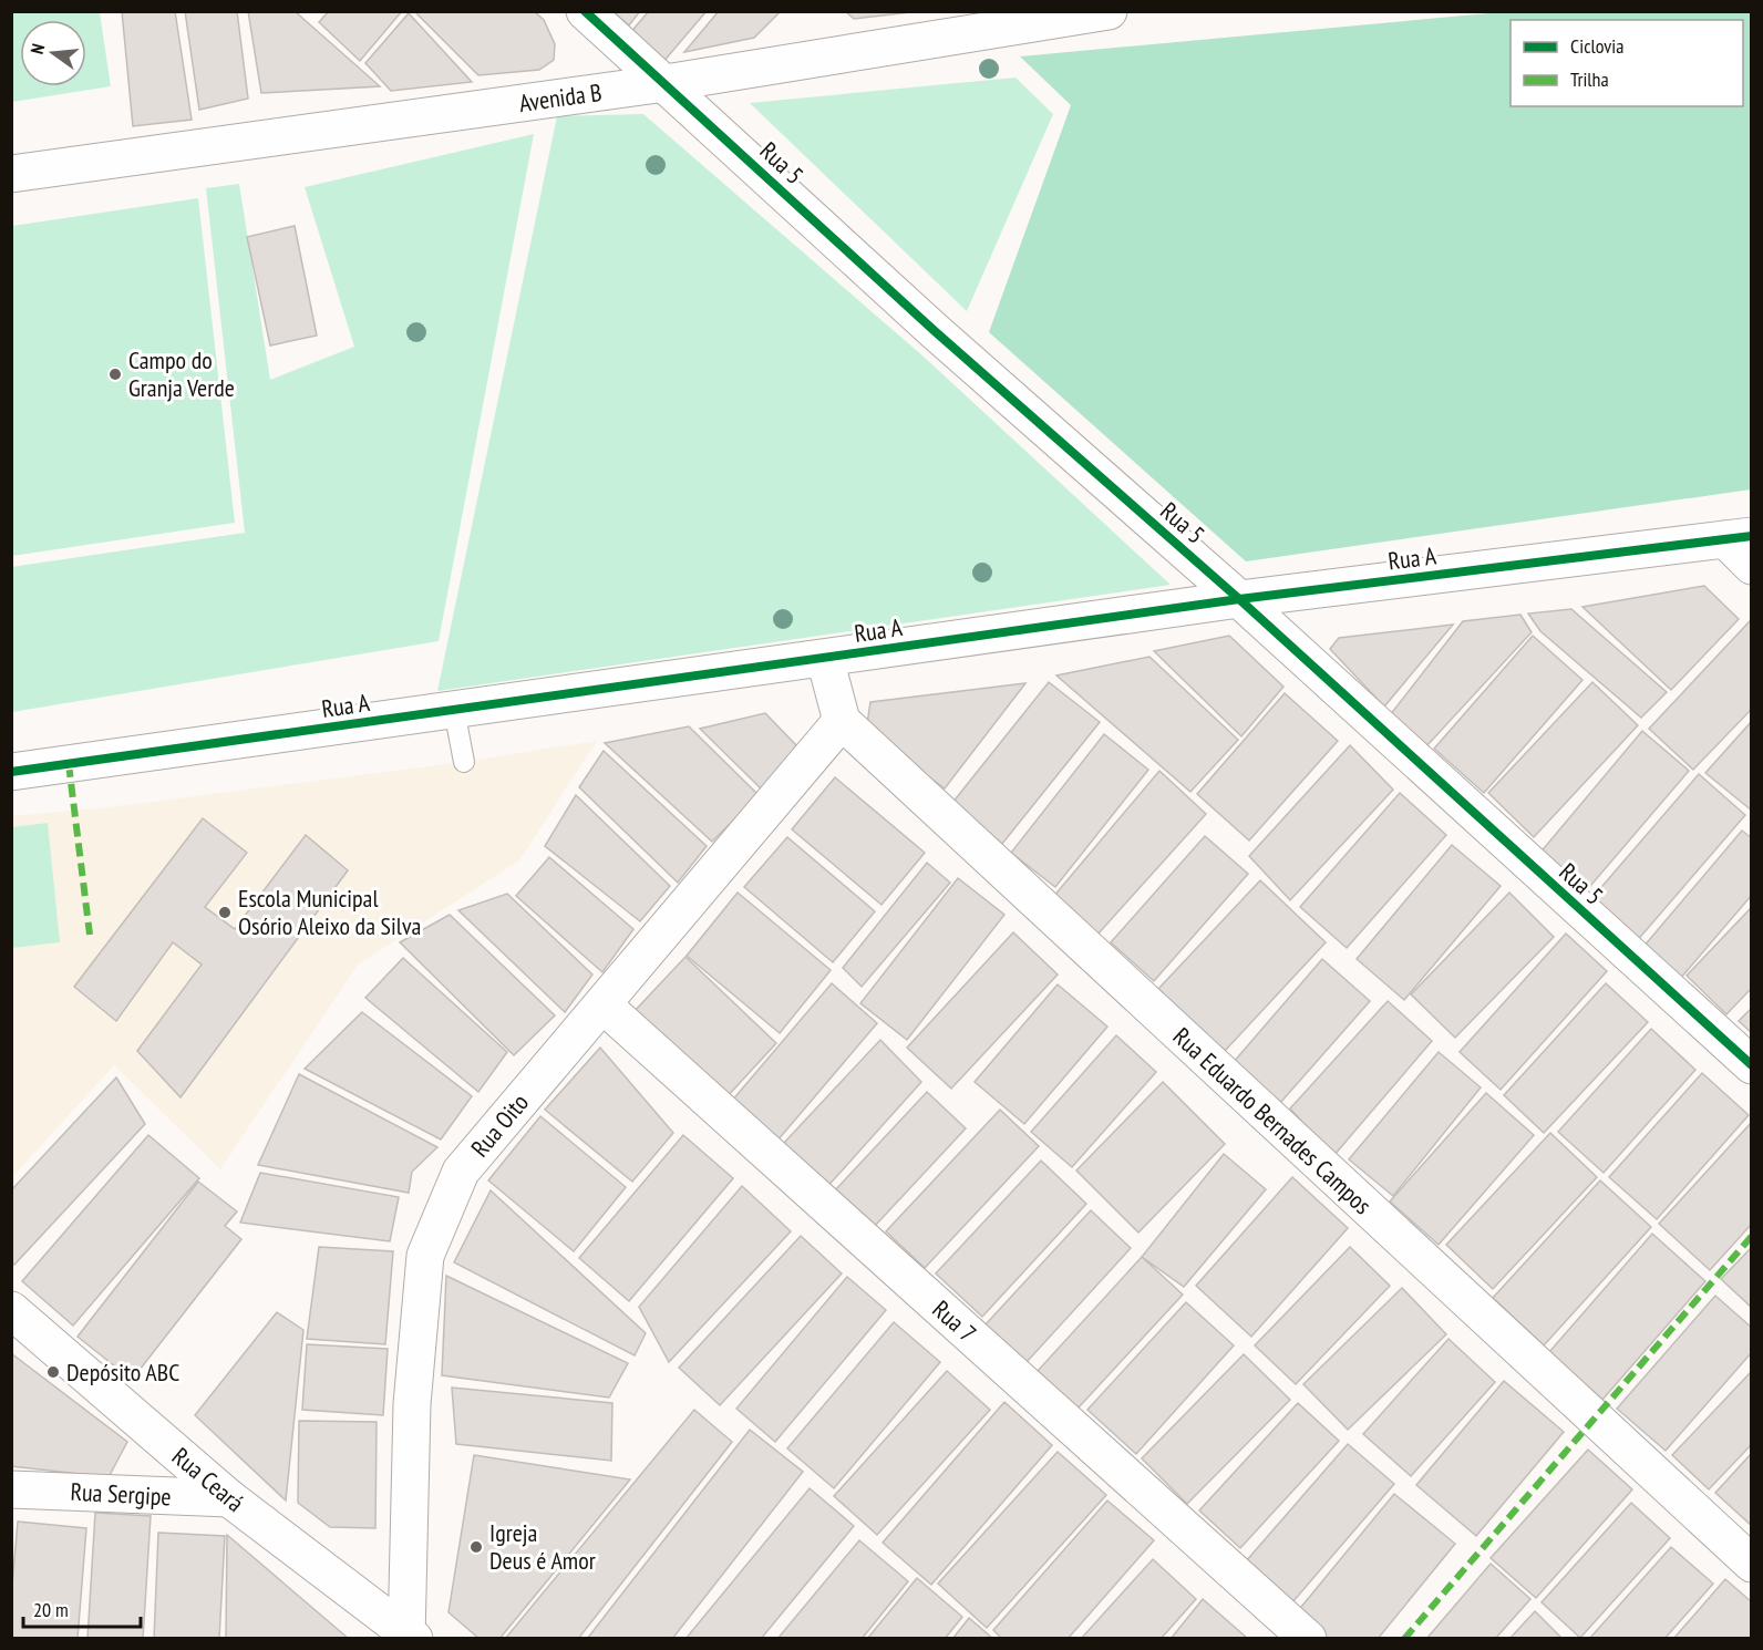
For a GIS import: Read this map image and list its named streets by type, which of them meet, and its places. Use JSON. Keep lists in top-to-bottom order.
{
  "streets": {
    "street": [
      "Avenida B",
      "Rua 5",
      "Rua A",
      "Rua Eduardo Bernades Campos",
      "Rua Oito",
      "Rua 7",
      "Rua Ceará",
      "Rua Sergipe"
    ]
  },
  "crossings": [
    ["Avenida B", "Rua 5"],
    ["Rua 5", "Rua A"],
    ["Rua Eduardo Bernades Campos", "Rua Oito"],
    ["Rua Oito", "Rua 7"],
    ["Rua Oito", "Rua Ceará"],
    ["Rua Ceará", "Rua Sergipe"]
  ],
  "places": [
    "Campo do Granja Verde",
    "Escola Municipal Osório Aleixo da Silva",
    "Depósito ABC",
    "Igreja Deus é Amor"
  ],
  "legend": ["Ciclovia", "Trilha"],
  "scale_bar": "20 m",
  "north": "left"
}
